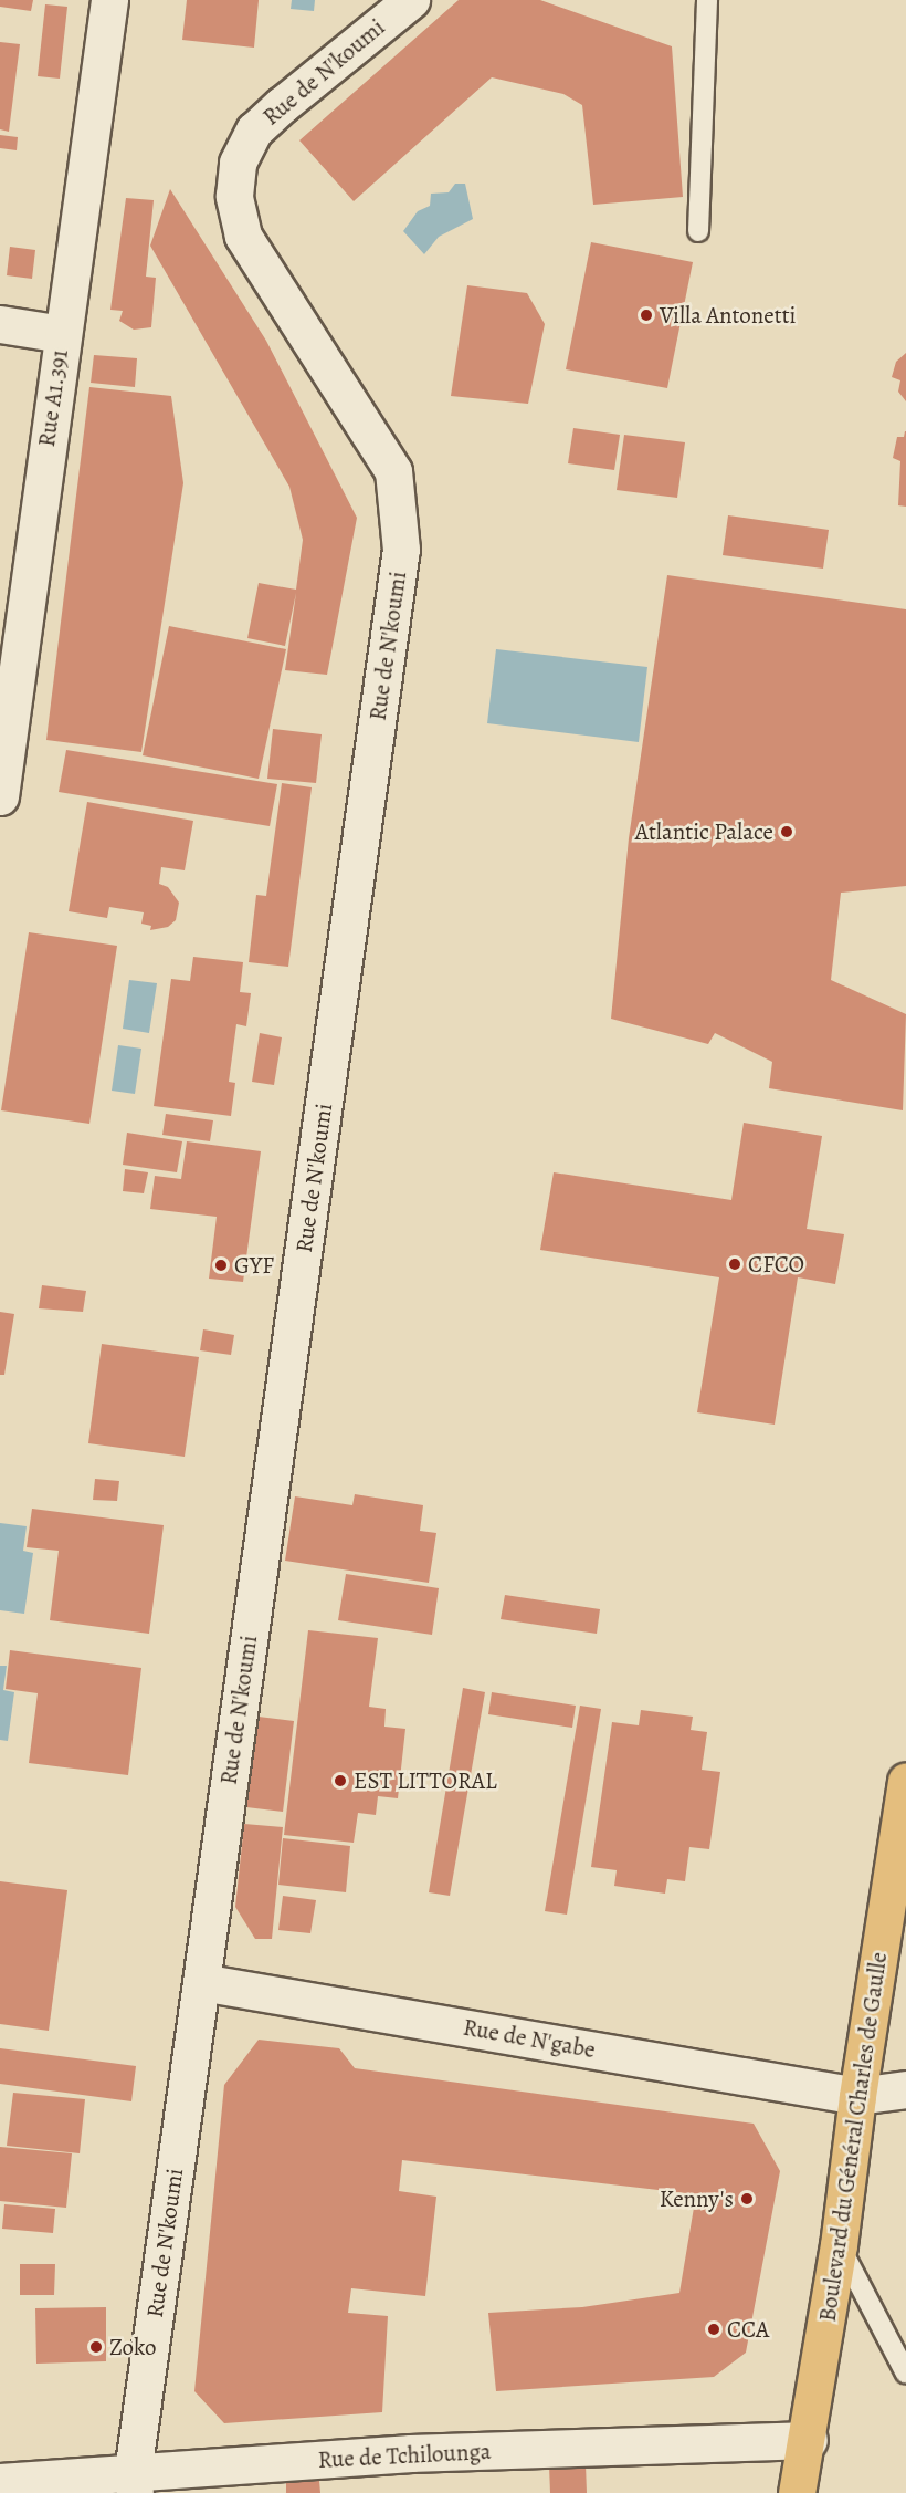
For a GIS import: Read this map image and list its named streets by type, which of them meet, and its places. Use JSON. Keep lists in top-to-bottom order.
{
  "streets": {
    "main road": ["Boulevard du Général Charles de Gaulle"],
    "street": [
      "Rue de N'koumi",
      "Rue A1.391",
      "Rue de N'gabe",
      "Rue de Tchilounga"
    ]
  },
  "crossings": [
    ["Rue de N'koumi", "Rue de N'gabe"],
    ["Rue de N'koumi", "Rue de Tchilounga"],
    ["Rue de N'gabe", "Boulevard du Général Charles de Gaulle"],
    ["Boulevard du Général Charles de Gaulle", "Rue de Tchilounga"]
  ],
  "places": [
    "Villa Antonetti",
    "Atlantic Palace",
    "CFCO",
    "GYF",
    "EST LITTORAL",
    "Kenny's",
    "CCA",
    "Zoko"
  ]
}
